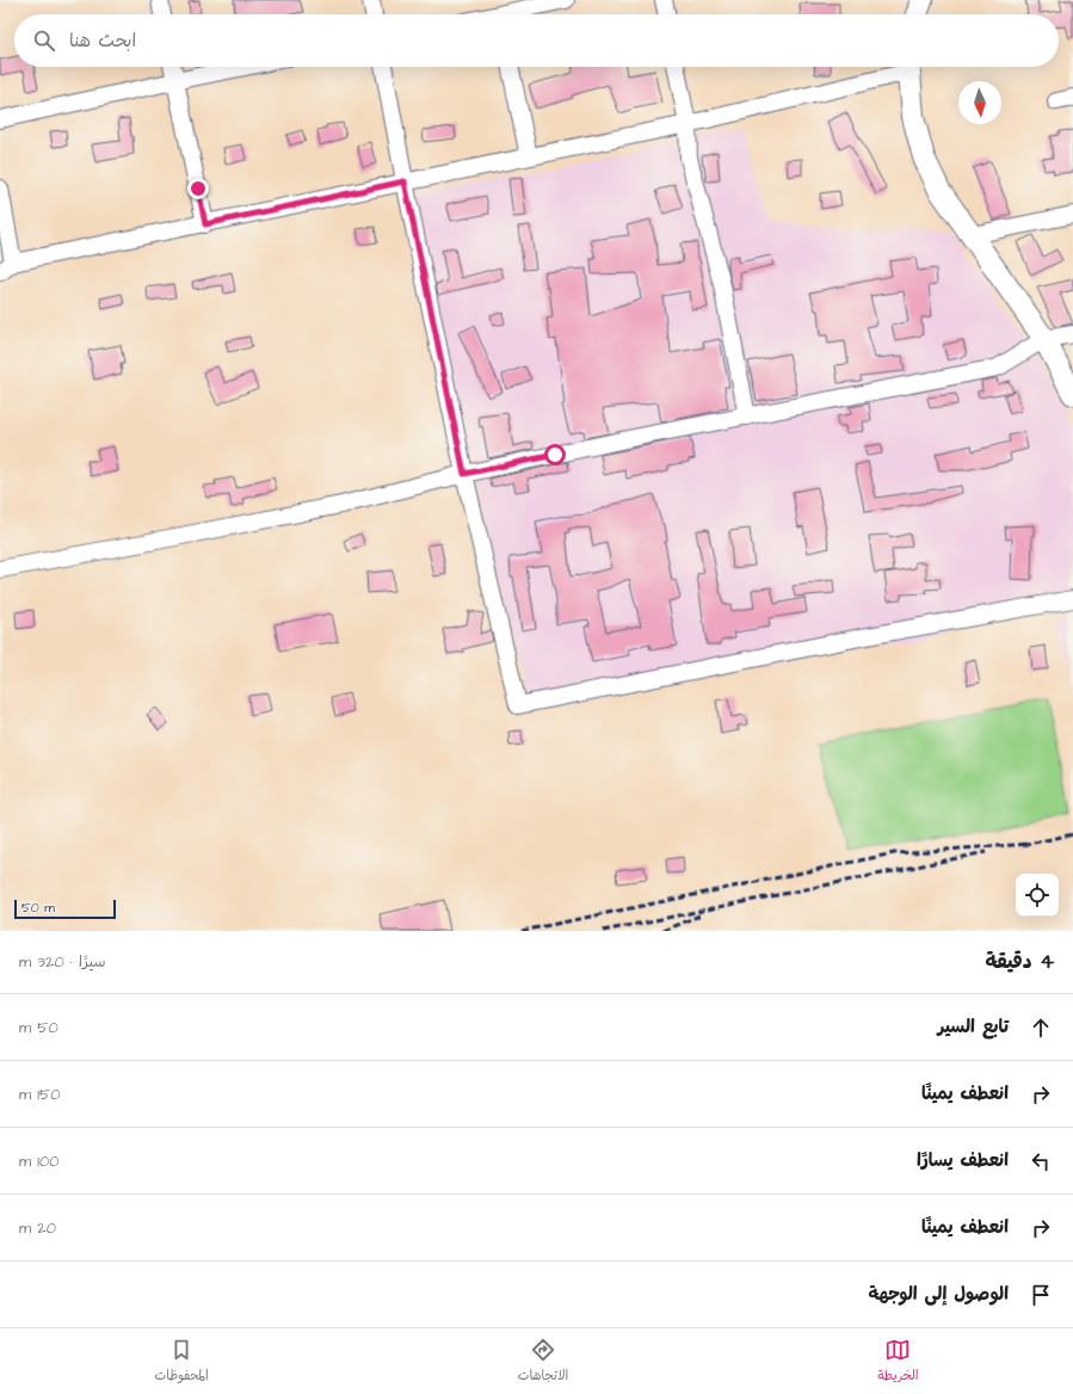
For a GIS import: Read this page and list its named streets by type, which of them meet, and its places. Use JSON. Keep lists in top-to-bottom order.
{
  "scale_bar": "50 m",
  "north": "bottom",
  "page": {
    "search": "ابحث هنا",
    "scale": "50 m",
    "heading": ["4 دقيقة", "سيرًا · 320 m"],
    "list": [
      ["تابع السير", "50 m"],
      ["انعطف يمينًا", "150 m"],
      ["انعطف يسارًا", "100 m"],
      ["انعطف يمينًا", "20 m"],
      "الوصول إلى الوجهة"
    ],
    "nav": ["الخريطة", "الاتجاهات", "المحفوظات"]
  }
}
